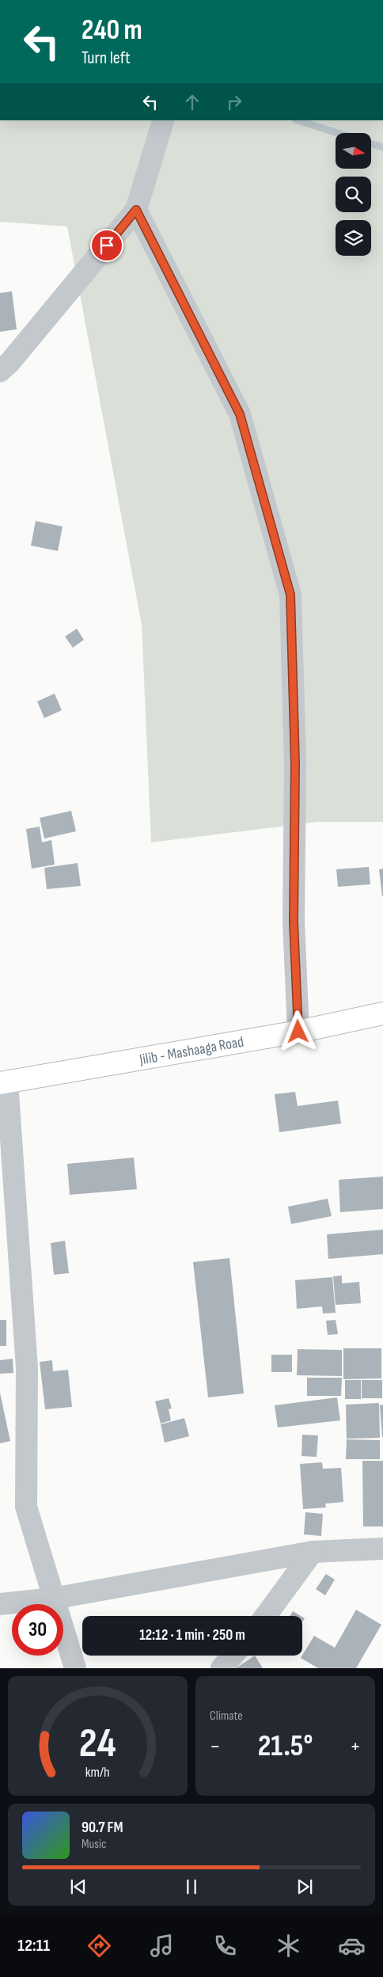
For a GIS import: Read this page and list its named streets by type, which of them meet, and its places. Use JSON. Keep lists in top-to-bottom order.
{
  "streets": {
    "main road": ["Jilib - Mashaaga Road"]
  },
  "north": "right",
  "page": {
    "turn": ["240 m", "Turn left"],
    "limit": "30",
    "trip": "12:12 · 1 min · 250 m",
    "tile": "Climate",
    "heat": ["−", "21.5°", "+"],
    "song": ["90.7 FM", "Music"],
    "tabs": "12:11",
    "gauge": ["24", "km/h"]
  }
}
